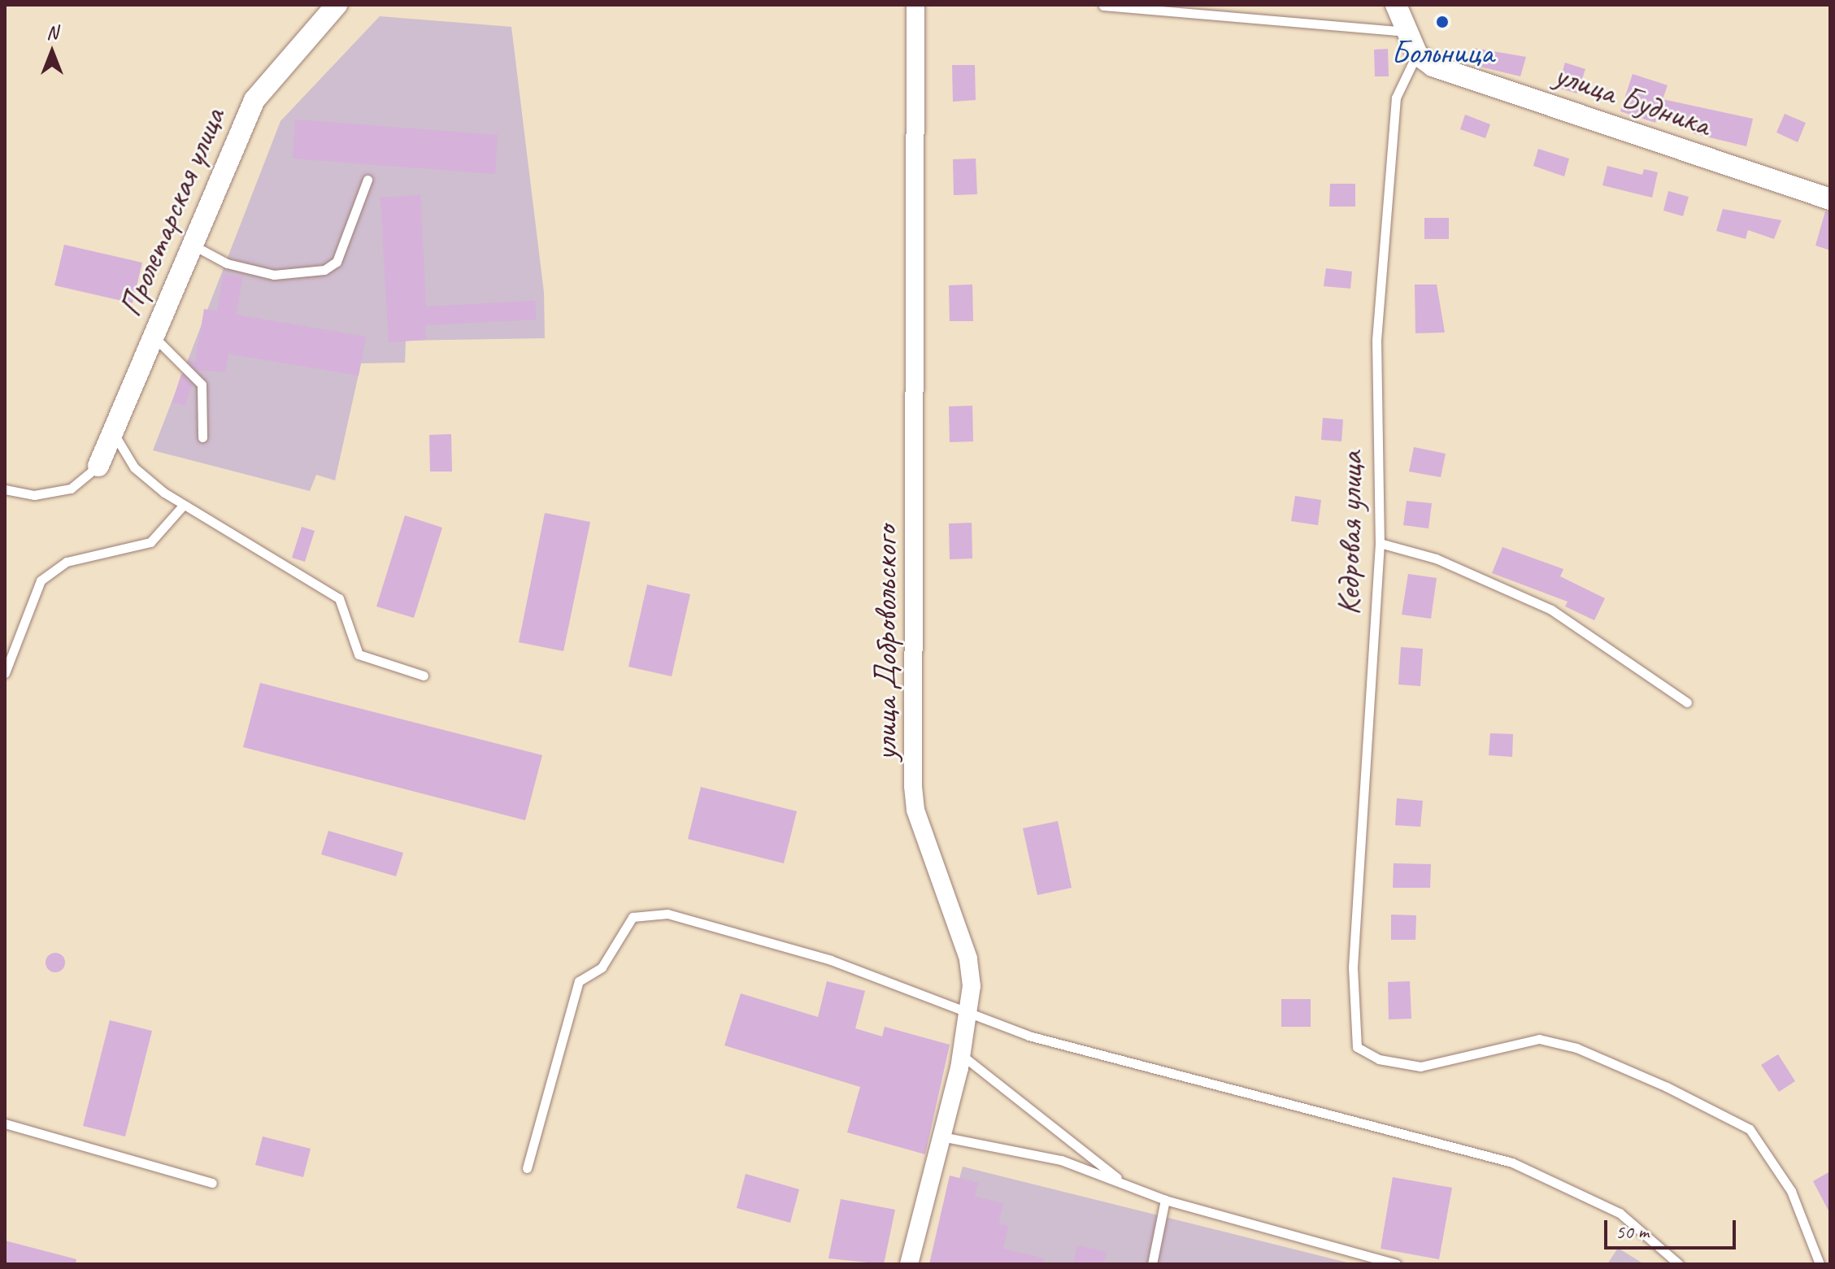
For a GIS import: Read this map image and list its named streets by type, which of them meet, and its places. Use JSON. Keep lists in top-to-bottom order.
{
  "streets": {
    "street": ["улица Будника", "Пролетарская улица", "улица Добровольского"],
    "lane": ["Кедровая улица"]
  },
  "crossings": [
    ["улица Будника", "Кедровая улица"]
  ],
  "places": ["Больница"],
  "scale_bar": "50 m",
  "north": "top"
}
